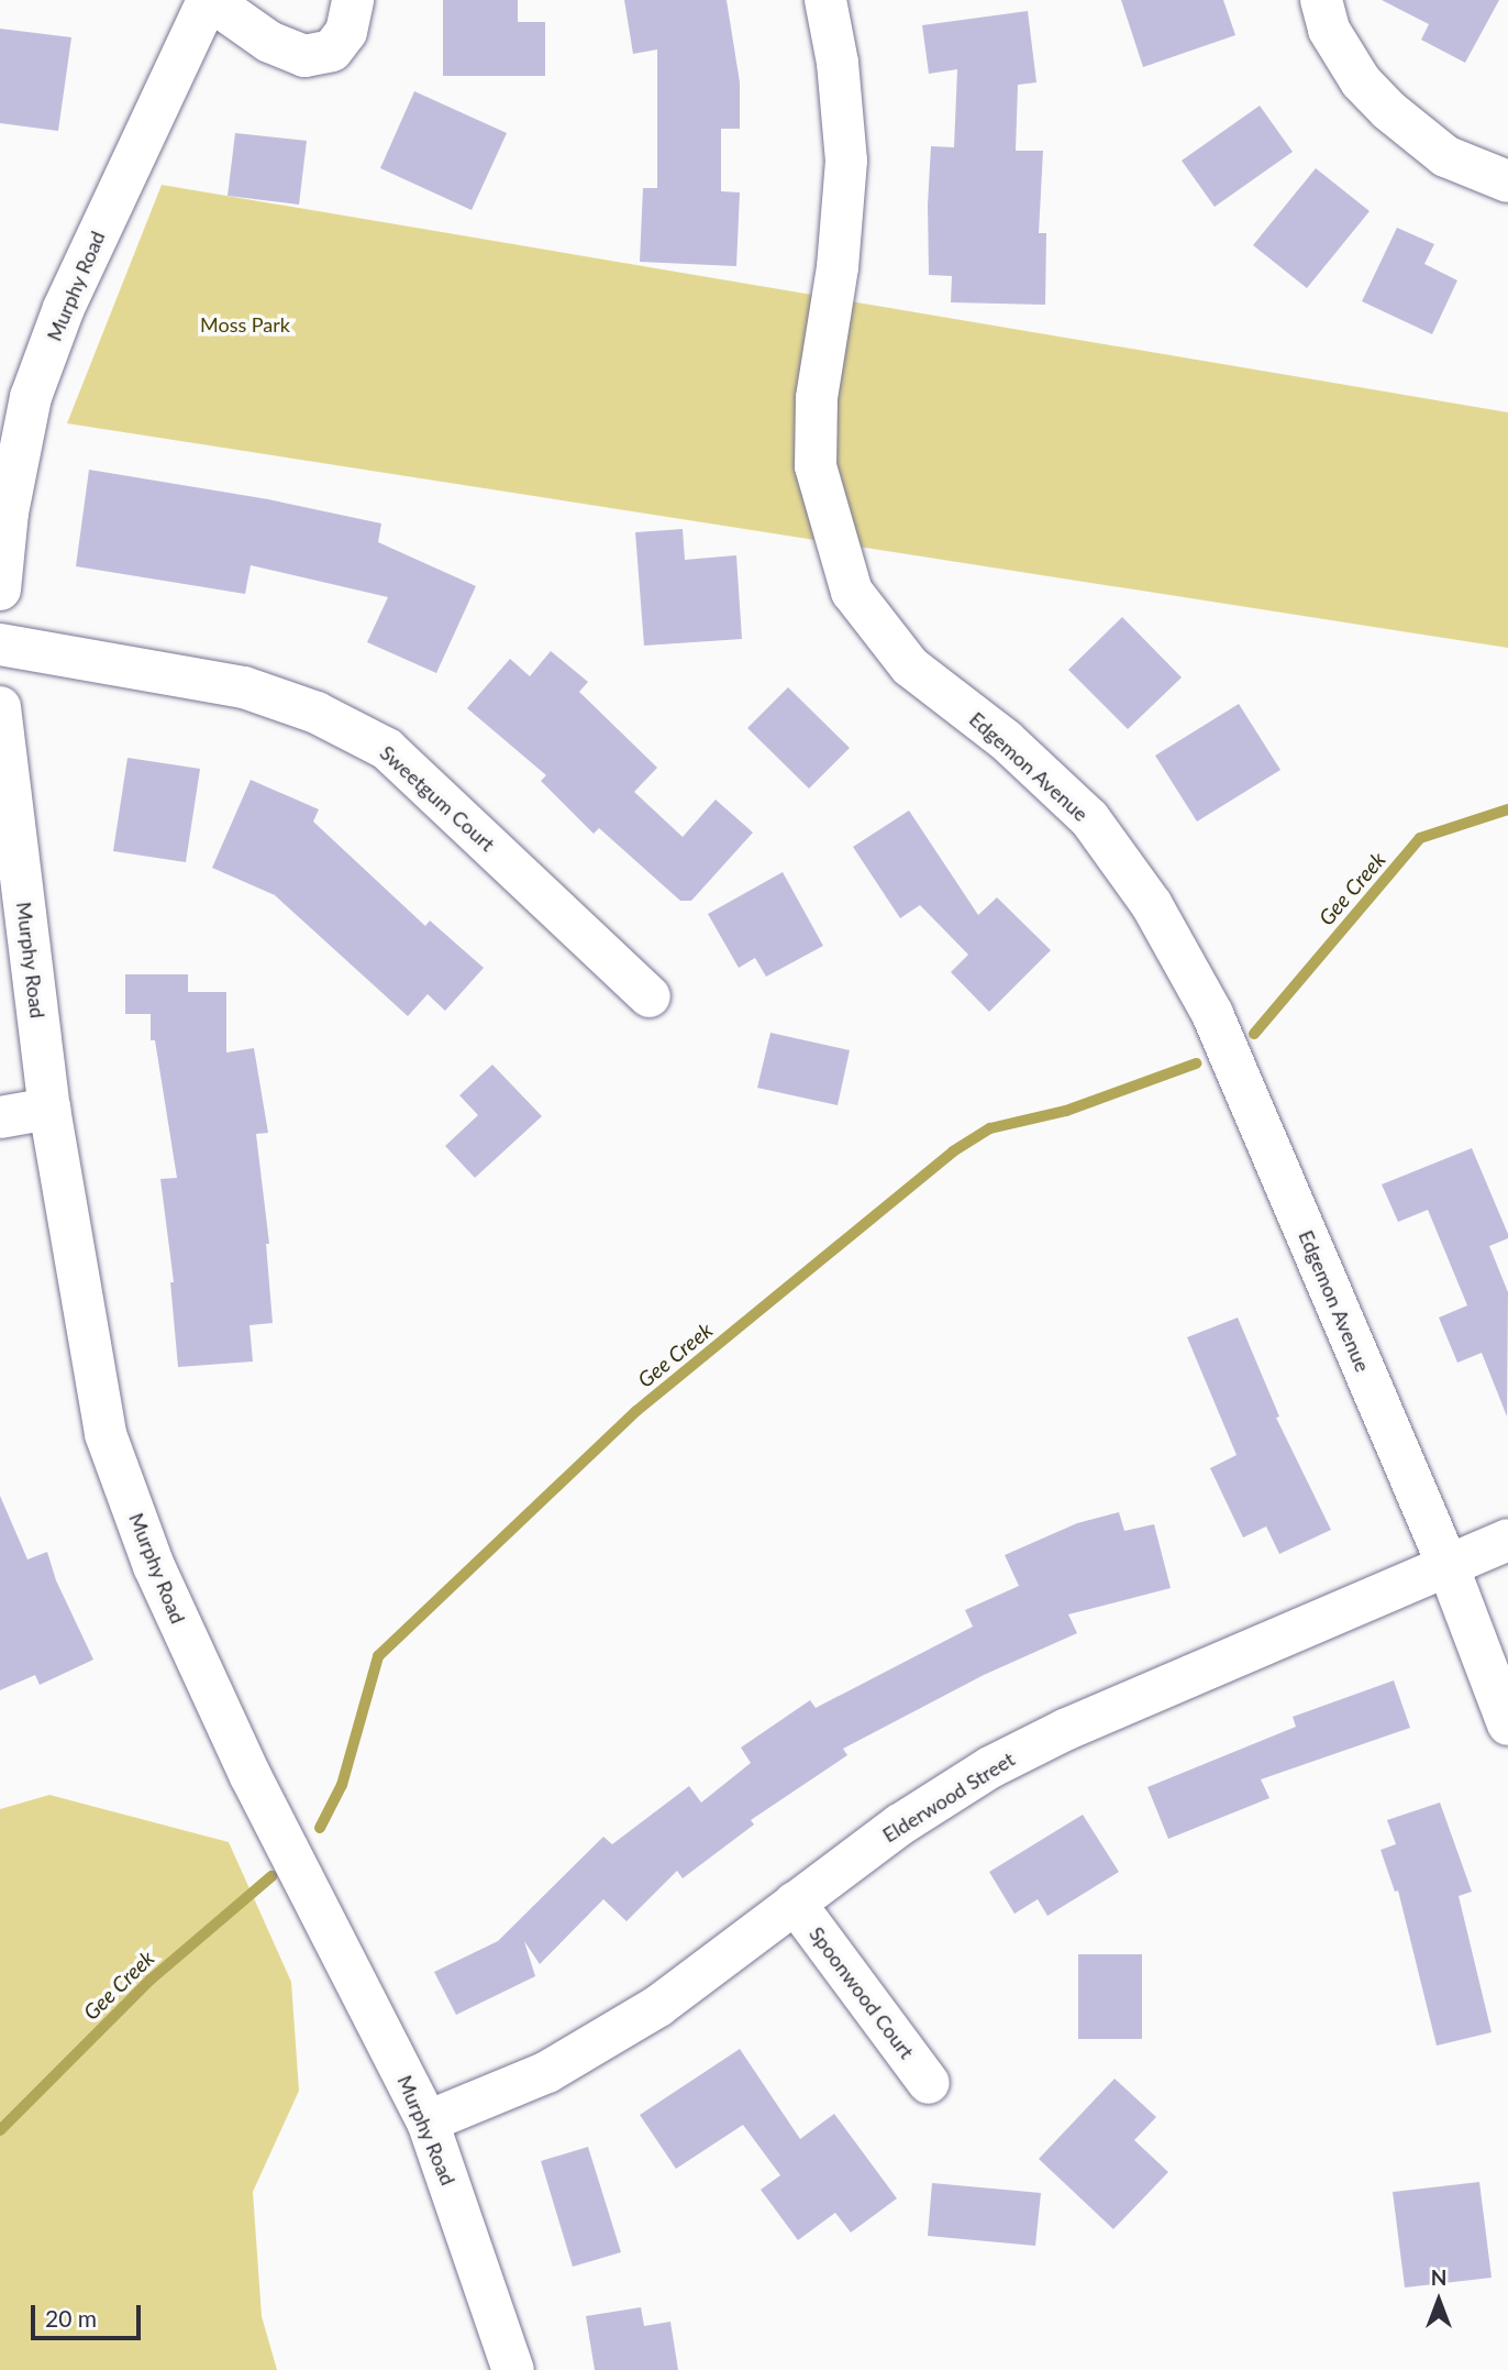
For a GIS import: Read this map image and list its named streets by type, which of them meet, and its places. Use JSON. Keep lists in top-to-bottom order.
{
  "streets": {
    "street": [
      "Murphy Road",
      "Edgemon Avenue",
      "Sweetgum Court",
      "Elderwood Street",
      "Spoonwood Court"
    ]
  },
  "crossings": [
    ["Murphy Road", "Elderwood Street"],
    ["Edgemon Avenue", "Elderwood Street"],
    ["Elderwood Street", "Spoonwood Court"]
  ],
  "water": ["Gee Creek"],
  "parks": ["Moss Park"],
  "scale_bar": "20 m",
  "north": "top"
}
